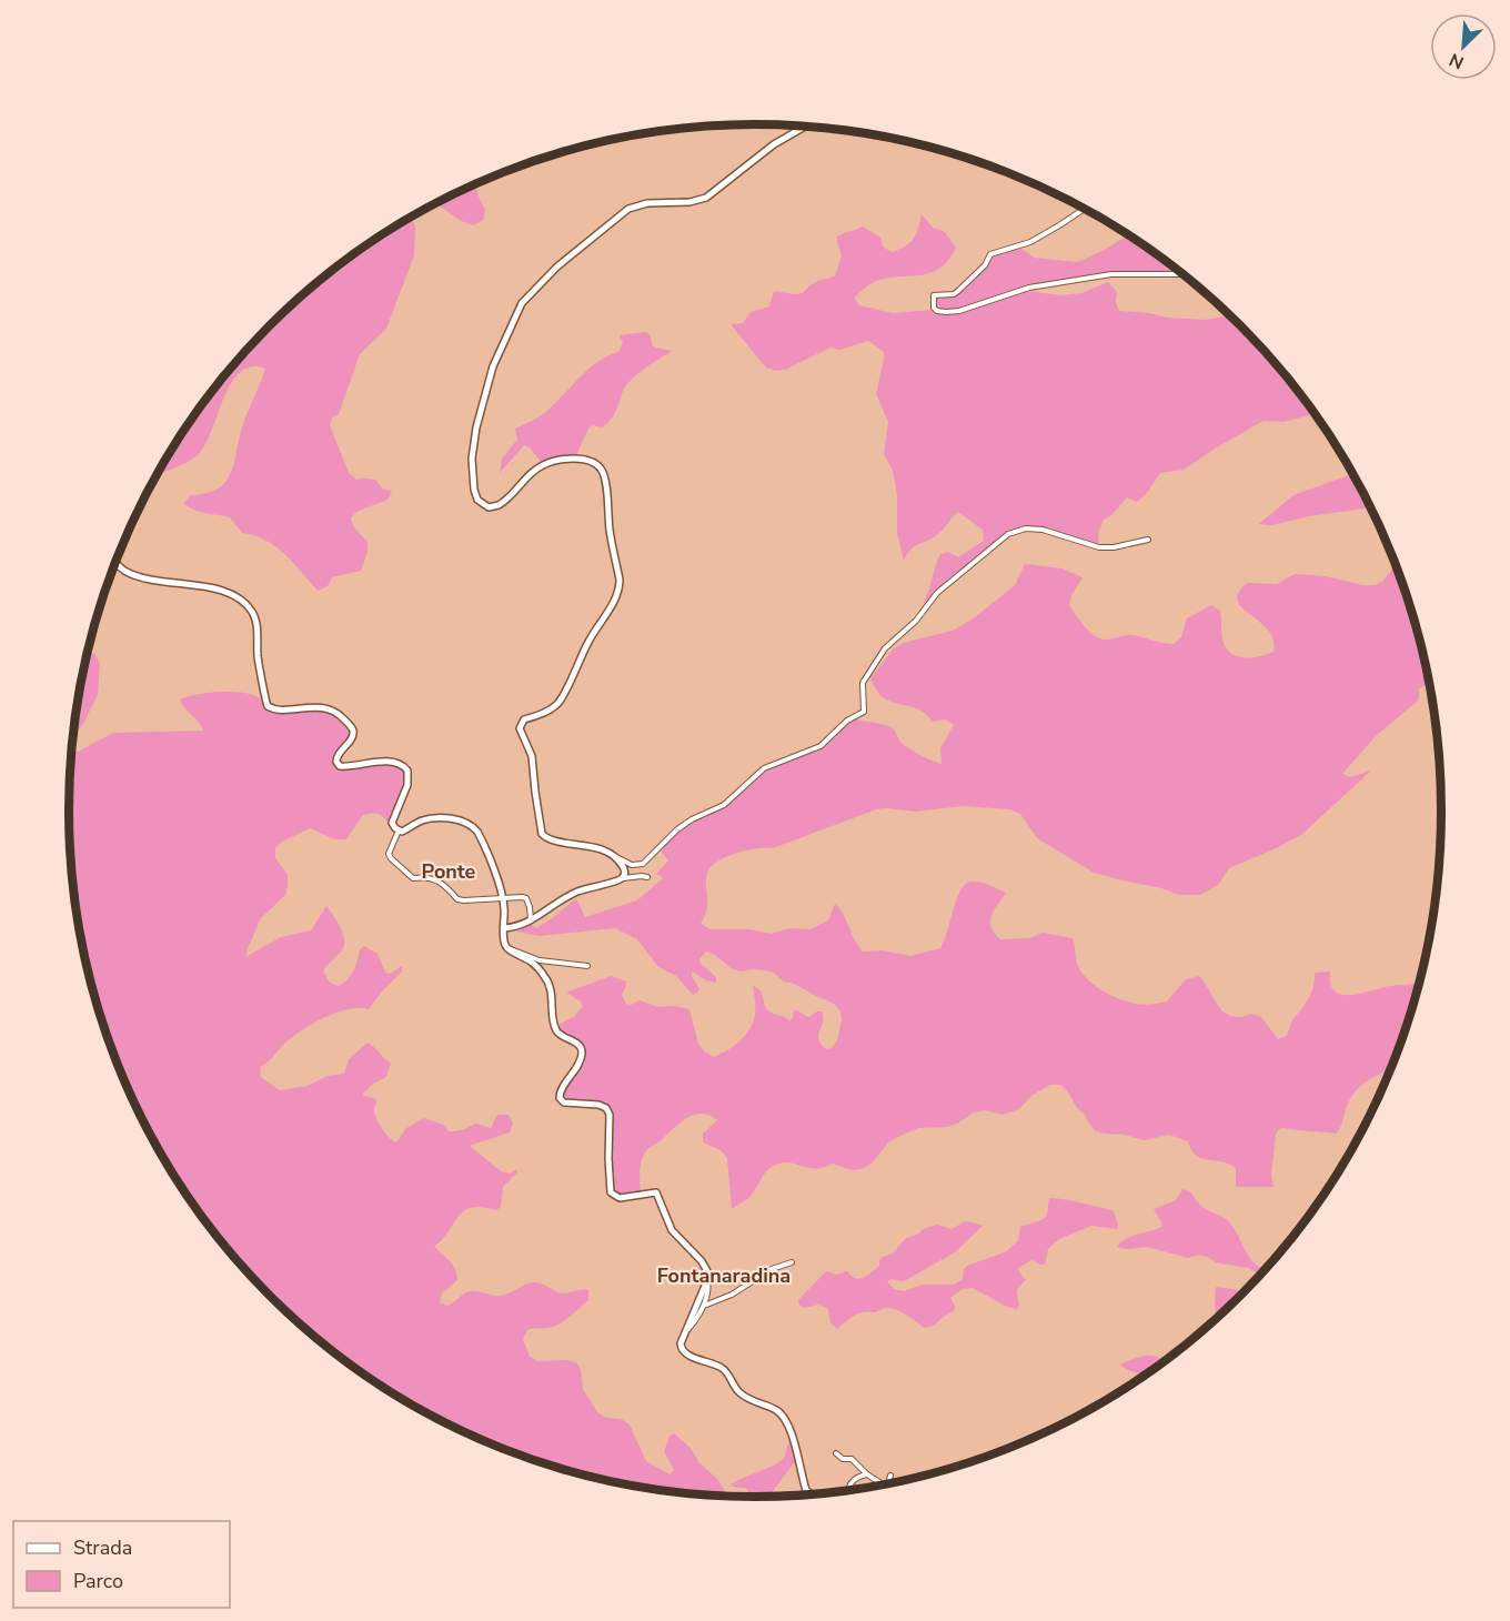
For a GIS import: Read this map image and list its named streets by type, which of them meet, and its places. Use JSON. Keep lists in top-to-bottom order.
{
  "districts": ["Ponte", "Fontanaradina"],
  "legend": ["Strada", "Parco"],
  "north": "bottom left"
}
